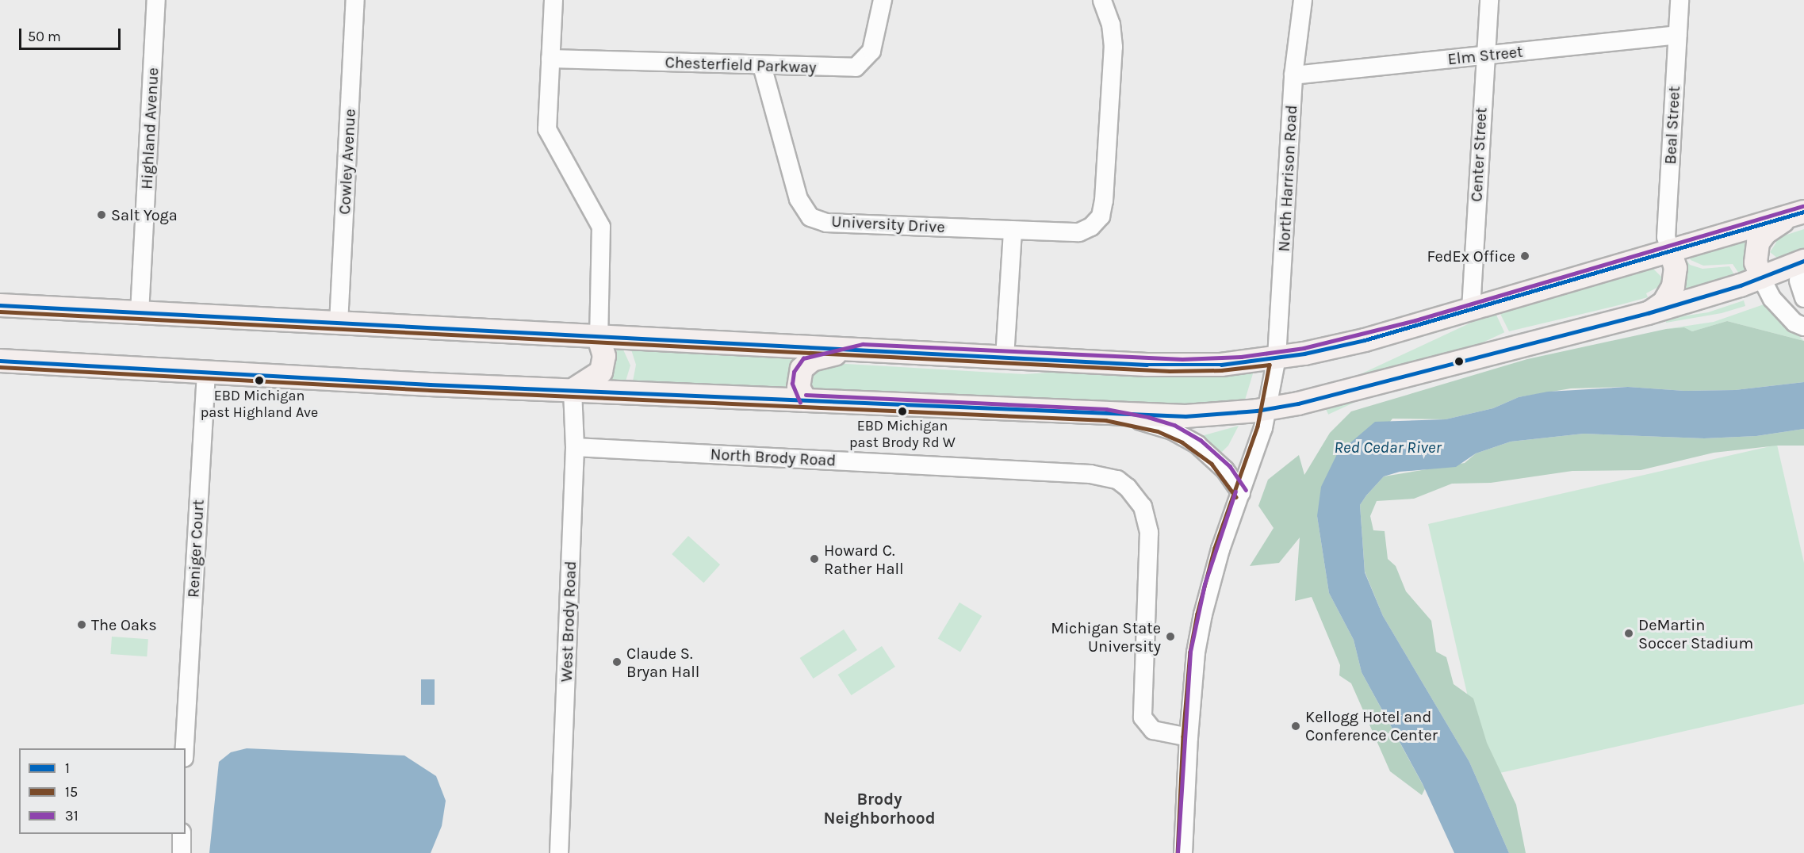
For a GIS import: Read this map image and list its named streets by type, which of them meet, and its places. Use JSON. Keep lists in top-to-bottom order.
{
  "streets": {
    "street": [
      "Elm Street",
      "Chesterfield Parkway",
      "Beal Street",
      "Highland Avenue",
      "Center Street",
      "Cowley Avenue",
      "North Harrison Road",
      "University Drive",
      "North Brody Road",
      "Reniger Court",
      "West Brody Road"
    ]
  },
  "crossings": [
    ["Elm Street", "Beal Street"],
    ["Elm Street", "Center Street"],
    ["Elm Street", "North Harrison Road"],
    ["Chesterfield Parkway", "University Drive"],
    ["North Harrison Road", "North Brody Road"],
    ["North Brody Road", "West Brody Road"]
  ],
  "districts": ["Brody Neighborhood"],
  "water": ["Red Cedar River"],
  "places": [
    "Salt Yoga",
    "FedEx Office",
    "EBD Michigan past Highland Ave",
    "EBD Michigan past Brody Rd W",
    "Howard C. Rather Hall",
    "The Oaks",
    "DeMartin Soccer Stadium",
    "Michigan State University",
    "Claude S. Bryan Hall",
    "Kellogg Hotel and Conference Center"
  ],
  "lines": ["transit line 31", "transit line 1", "transit line 15"],
  "legend": ["1", "15", "31"],
  "scale_bar": "50 m"
}
